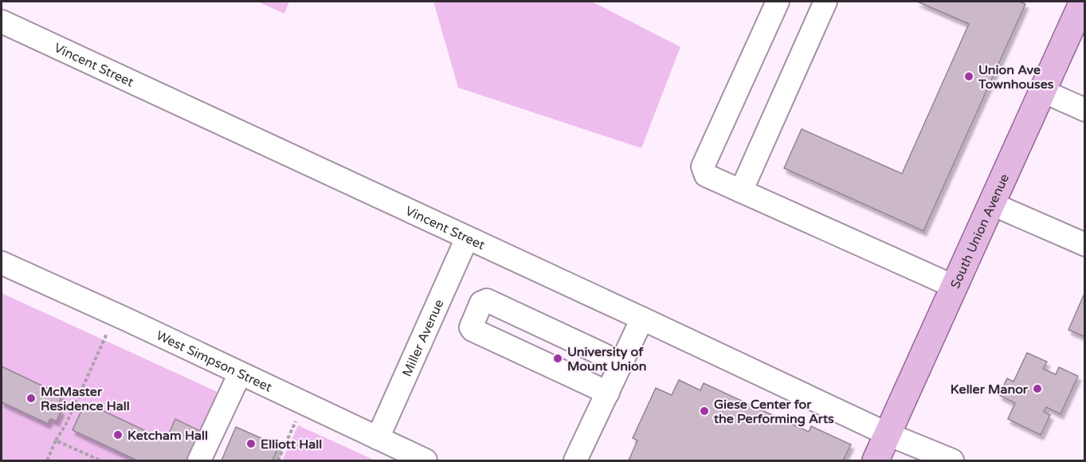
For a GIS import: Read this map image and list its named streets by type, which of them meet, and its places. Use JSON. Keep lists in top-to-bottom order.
{
  "streets": {
    "main road": ["South Union Avenue"],
    "street": ["Vincent Street", "Miller Avenue", "West Simpson Street"]
  },
  "crossings": [
    ["Vincent Street", "South Union Avenue"],
    ["Vincent Street", "Miller Avenue"],
    ["Miller Avenue", "West Simpson Street"]
  ],
  "places": [
    "Union Ave Townhouses",
    "University of Mount Union",
    "Keller Manor",
    "McMaster Residence Hall",
    "Giese Center for the Performing Arts",
    "Ketcham Hall",
    "Elliott Hall"
  ]
}
